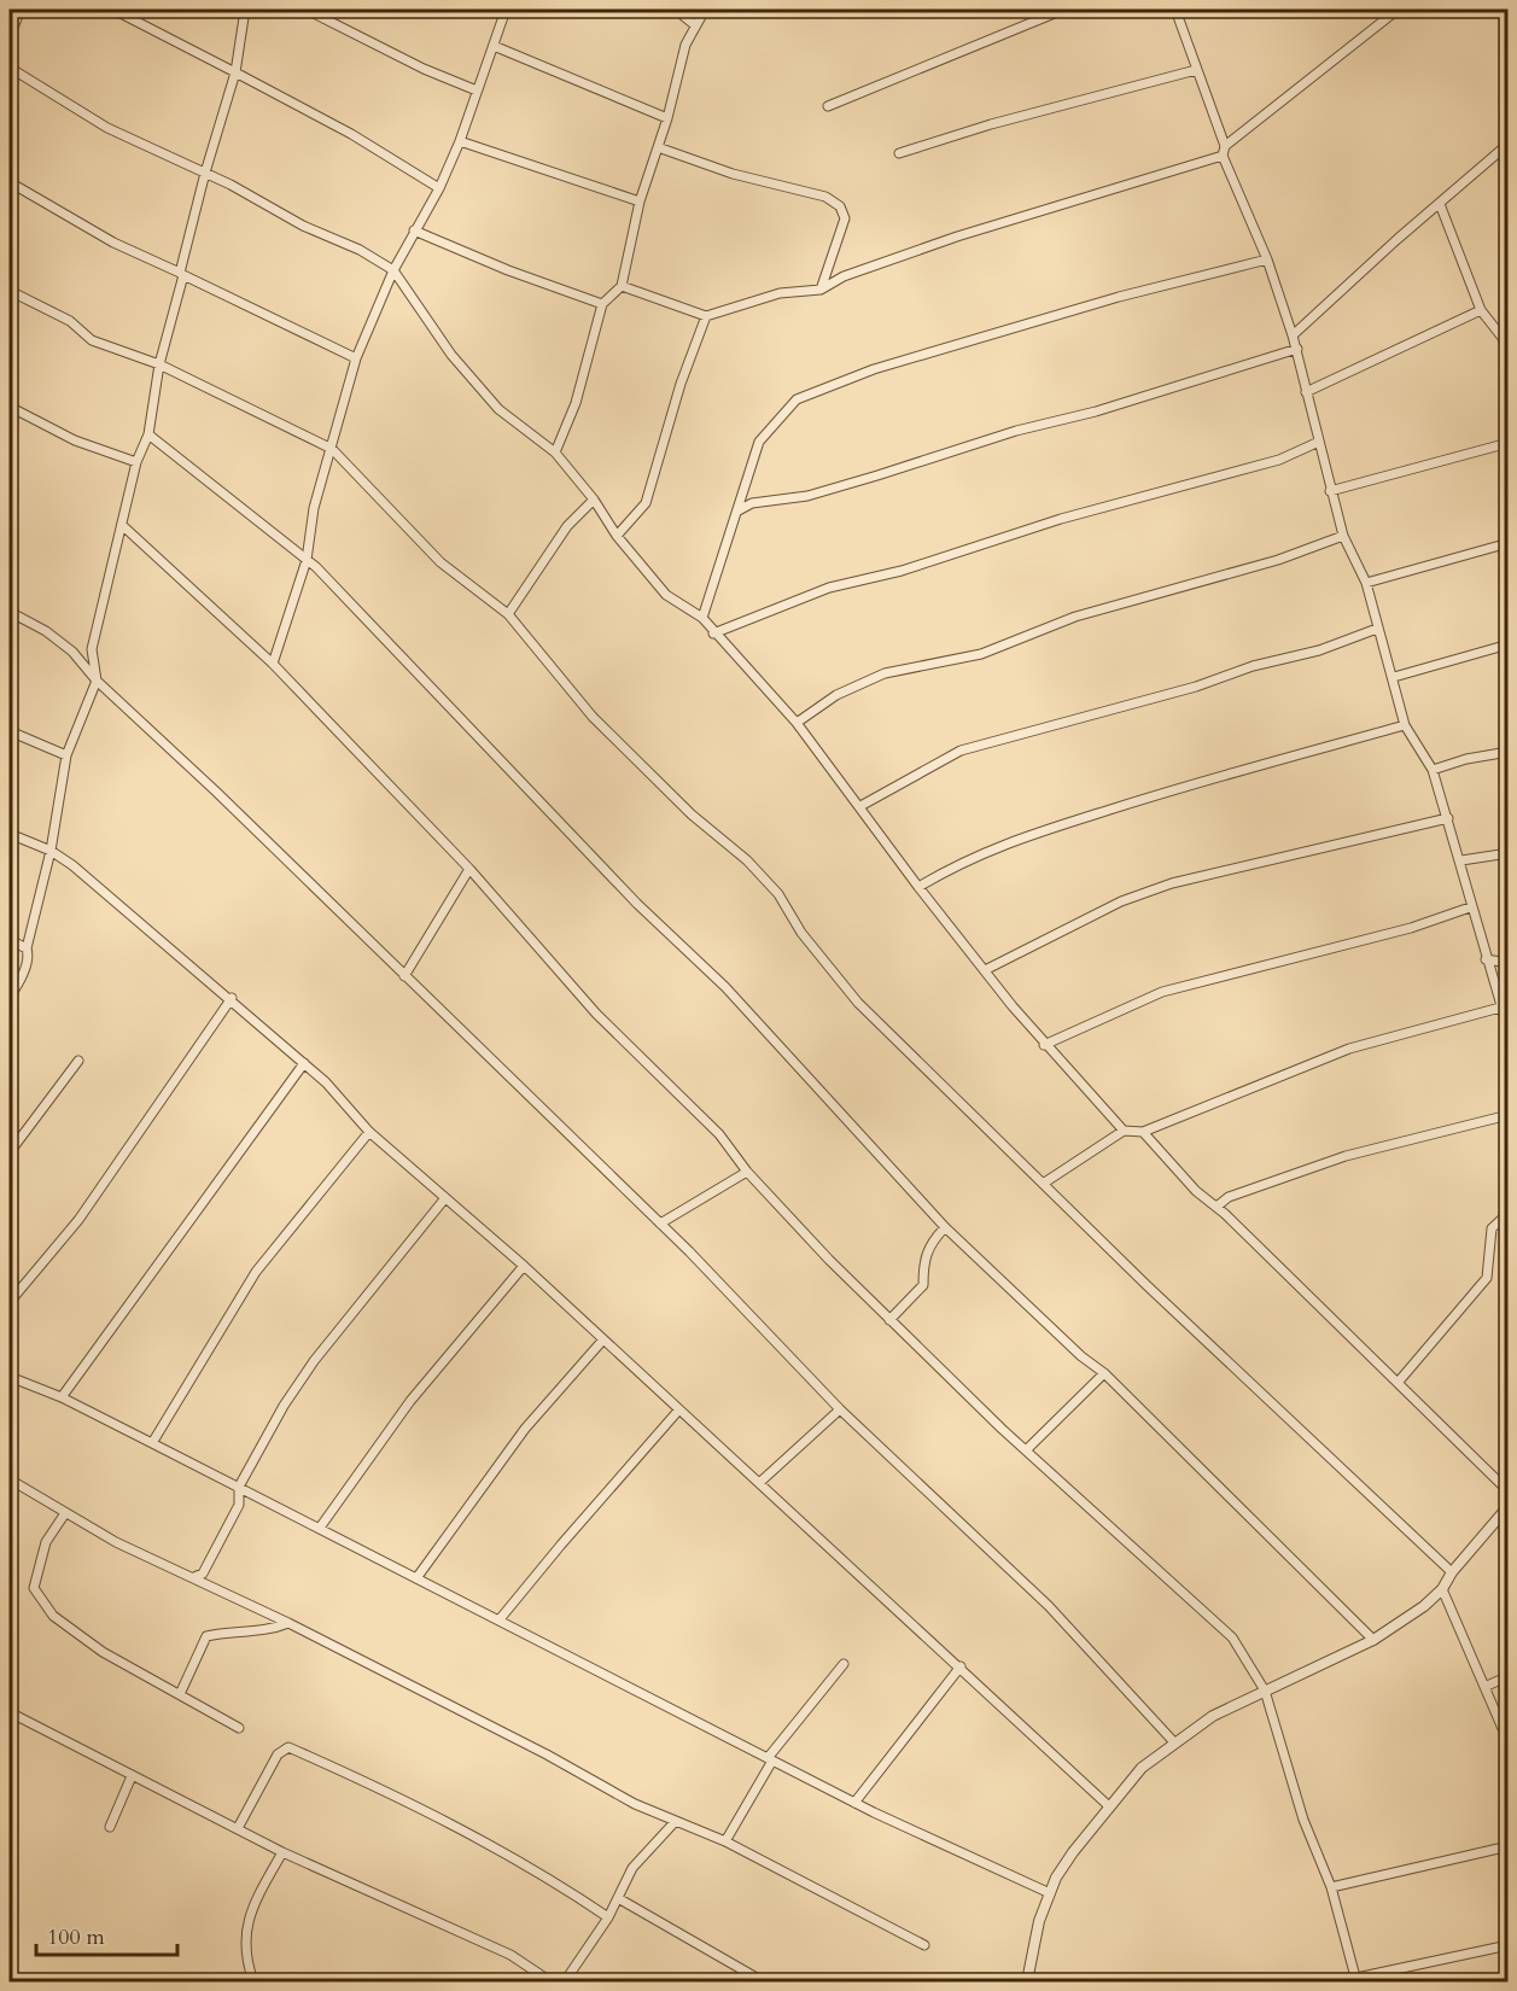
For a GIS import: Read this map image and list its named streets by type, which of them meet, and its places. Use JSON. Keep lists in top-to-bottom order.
{
  "scale_bar": "100 m"
}
